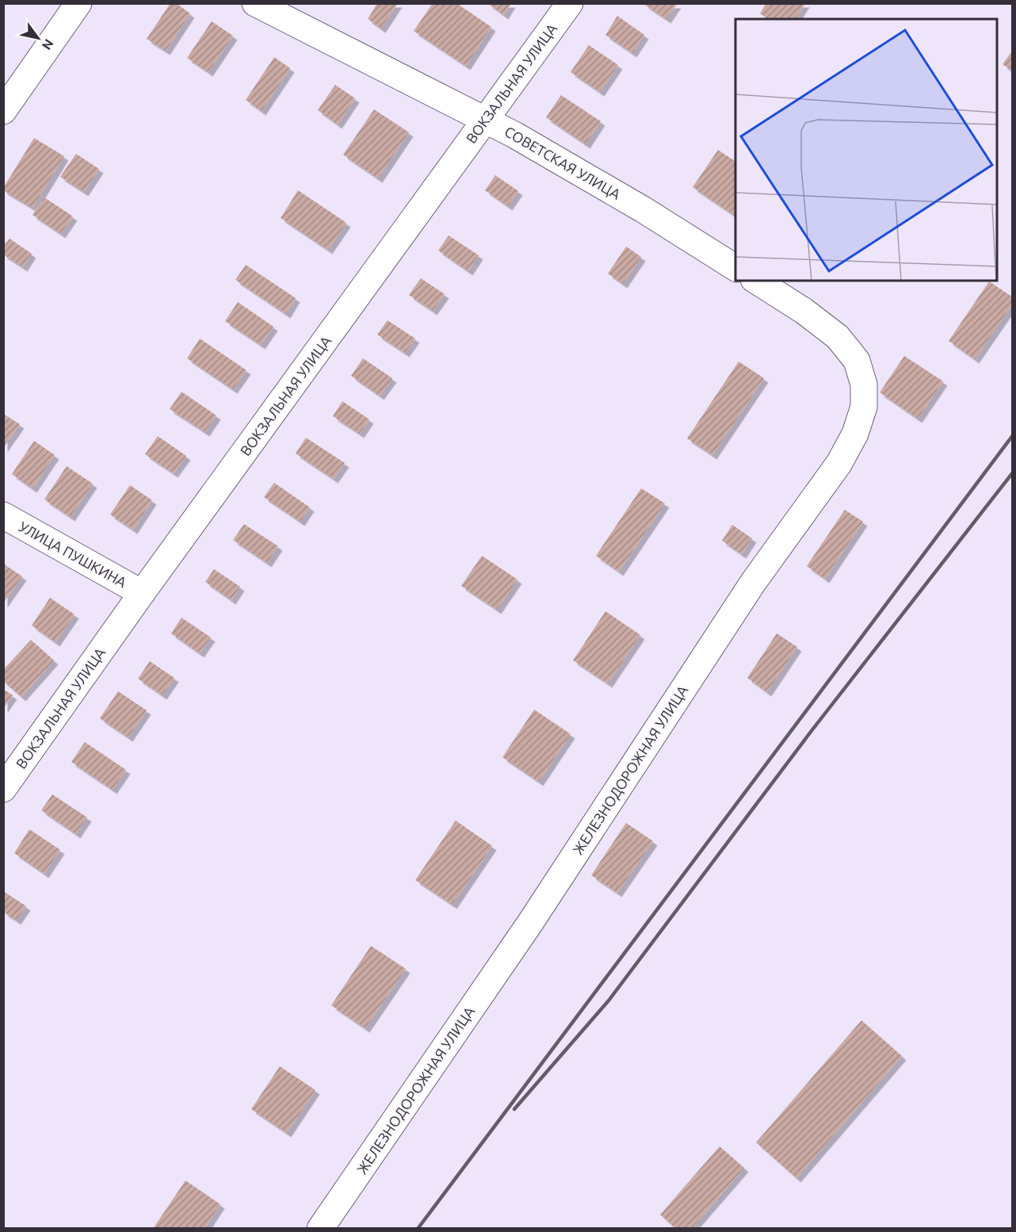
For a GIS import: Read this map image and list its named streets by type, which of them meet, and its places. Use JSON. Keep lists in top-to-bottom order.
{
  "streets": {
    "street": [
      "ВОКЗАЛЬНАЯ УЛИЦА",
      "СОВЕТСКАЯ УЛИЦА",
      "УЛИЦА ПУШКИНА",
      "ЖЕЛЕЗНОДОРОЖНАЯ УЛИЦА"
    ]
  },
  "crossings": [
    ["ВОКЗАЛЬНАЯ УЛИЦА", "СОВЕТСКАЯ УЛИЦА"],
    ["ВОКЗАЛЬНАЯ УЛИЦА", "УЛИЦА ПУШКИНА"]
  ],
  "north": "bottom right"
}
